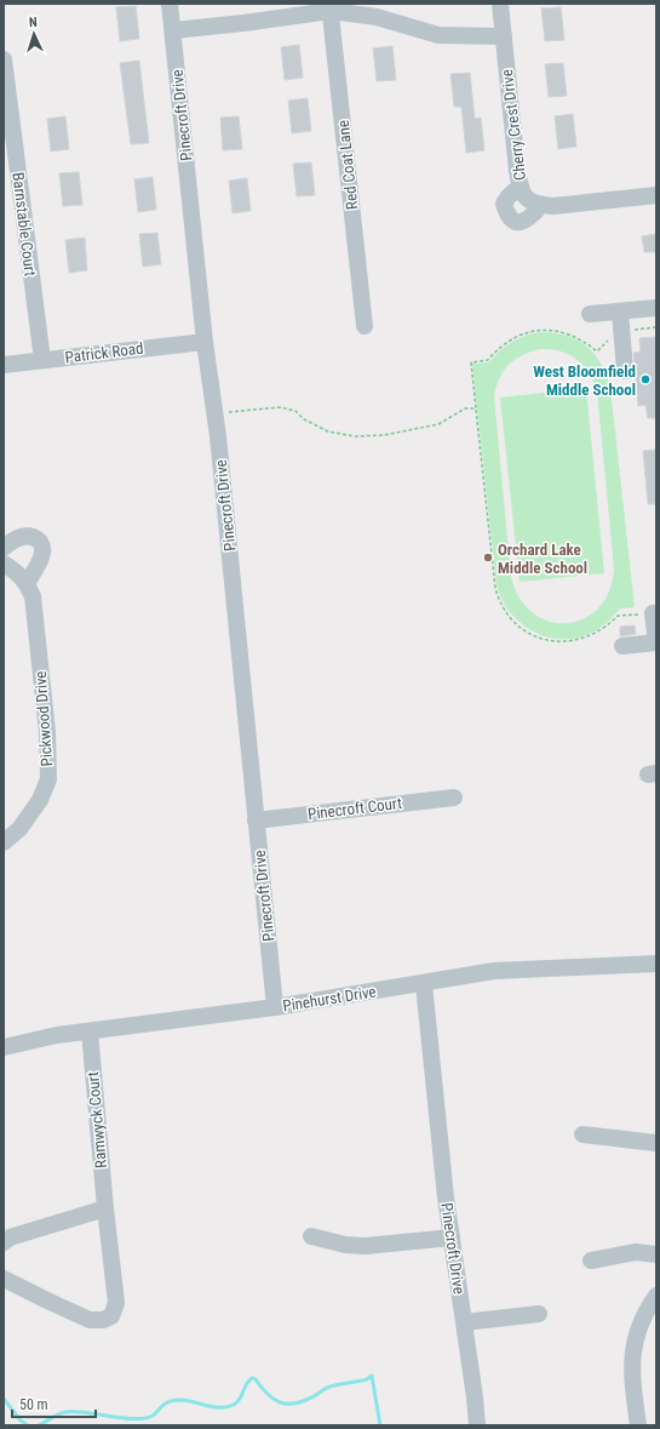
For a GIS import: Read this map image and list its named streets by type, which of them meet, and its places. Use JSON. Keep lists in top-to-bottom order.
{
  "streets": {
    "street": [
      "Pinecroft Drive",
      "Cherry Crest Drive",
      "Red Coat Lane",
      "Barnstable Court",
      "Patrick Road",
      "Pickwood Drive",
      "Pinecroft Court",
      "Pinehurst Drive",
      "Ramwyck Court"
    ]
  },
  "crossings": [
    ["Pinecroft Drive", "Patrick Road"],
    ["Pinecroft Drive", "Pinecroft Court"],
    ["Pinecroft Drive", "Pinehurst Drive"],
    ["Barnstable Court", "Patrick Road"],
    ["Pinehurst Drive", "Ramwyck Court"]
  ],
  "places": ["West Bloomfield Middle School", "Orchard Lake Middle School"],
  "scale_bar": "50 m",
  "north": "top"
}
